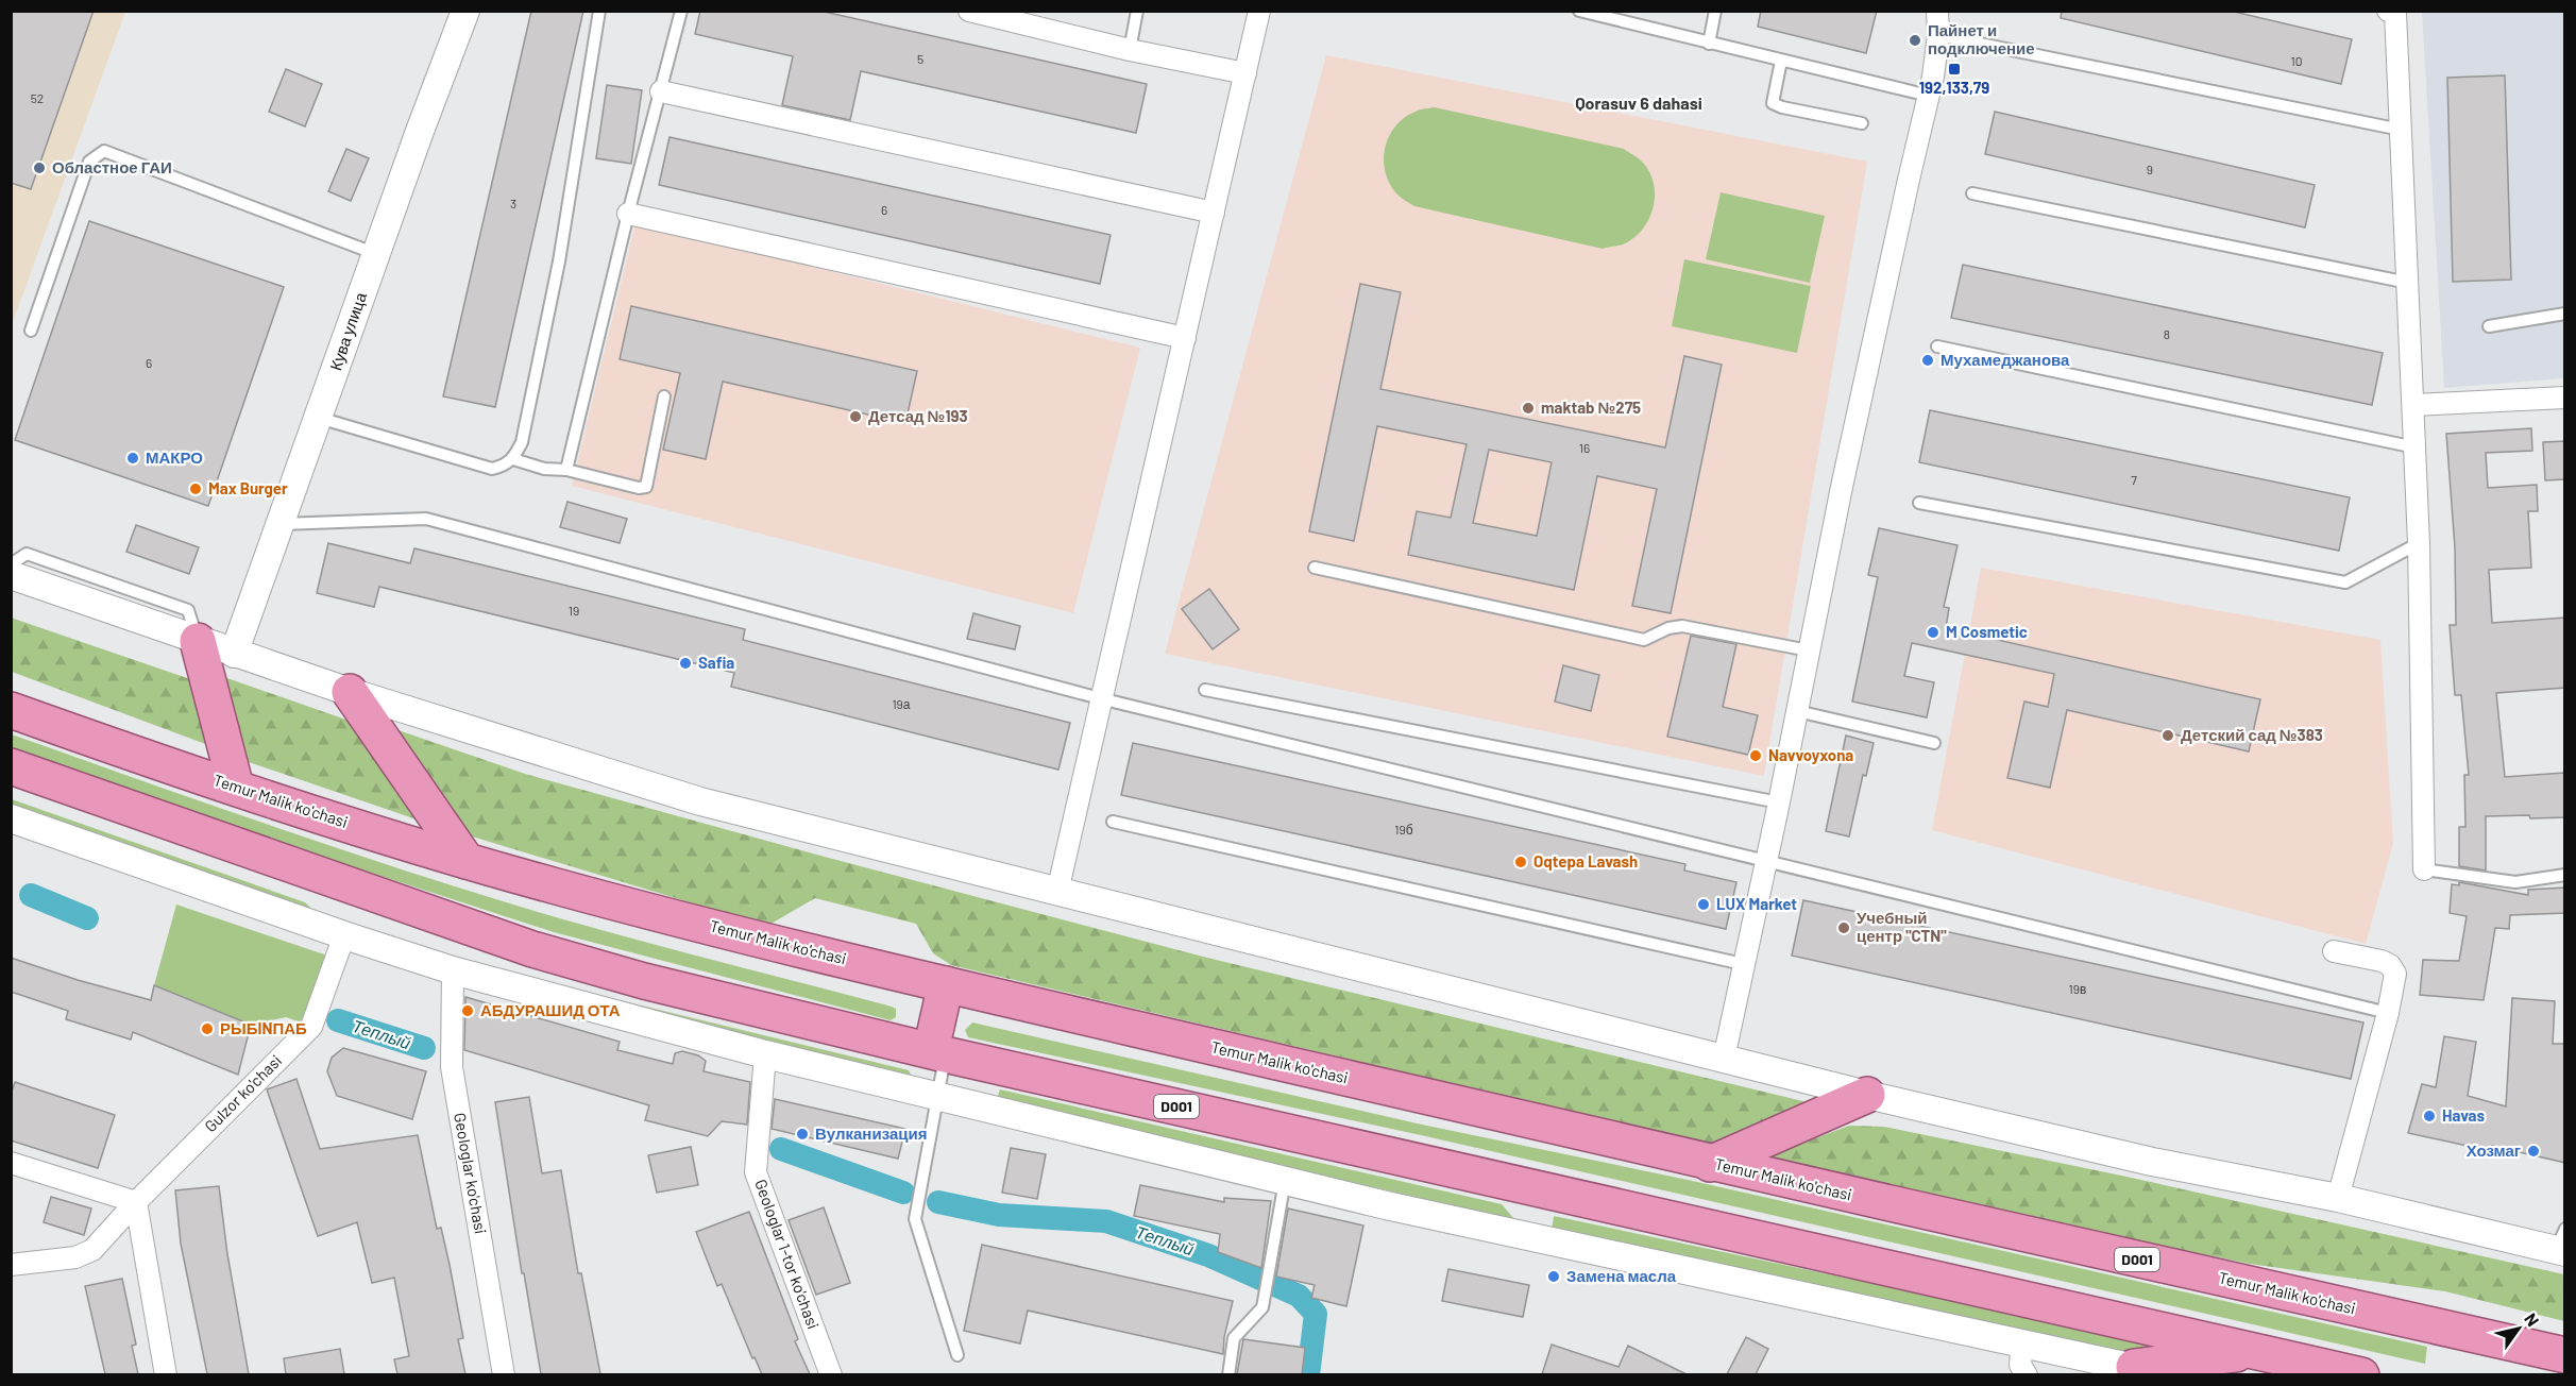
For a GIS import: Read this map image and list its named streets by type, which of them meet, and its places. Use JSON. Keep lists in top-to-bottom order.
{
  "streets": {
    "highway": ["Temur Malik ko'chasi", "D001"],
    "street": [
      "Кува улица",
      "Gulzor ko'chasi",
      "Geologlar ko'chasi",
      "Geologlar 1-tor ko'chasi"
    ]
  },
  "districts": ["Qorasuv 6 dahasi"],
  "water": ["Теплый"],
  "places": {
    "other": [
      "Пайнет и подключение",
      "Областное ГАИ",
      "Мухамеджанова",
      "maktab №275",
      "Детсад №193",
      "МАКРО",
      "Max Burger",
      "M Cosmetic",
      "Safia",
      "Детский сад №383",
      "Navvoyxona",
      "Oqtepa Lavash",
      "LUX Market",
      "Учебный центр \"CTN\"",
      "АБДУРАШИД ОТА",
      "РЫБINПАБ",
      "Havas",
      "Вулканизация",
      "Хозмаг",
      "Замена масла"
    ],
    "transit": ["192,133,79"]
  },
  "house_numbers": [
    "5",
    "10",
    "52",
    "9",
    "3",
    "6",
    "8",
    "6",
    "16",
    "7",
    "19",
    "19а",
    "19б",
    "19в"
  ],
  "north": "top right"
}
